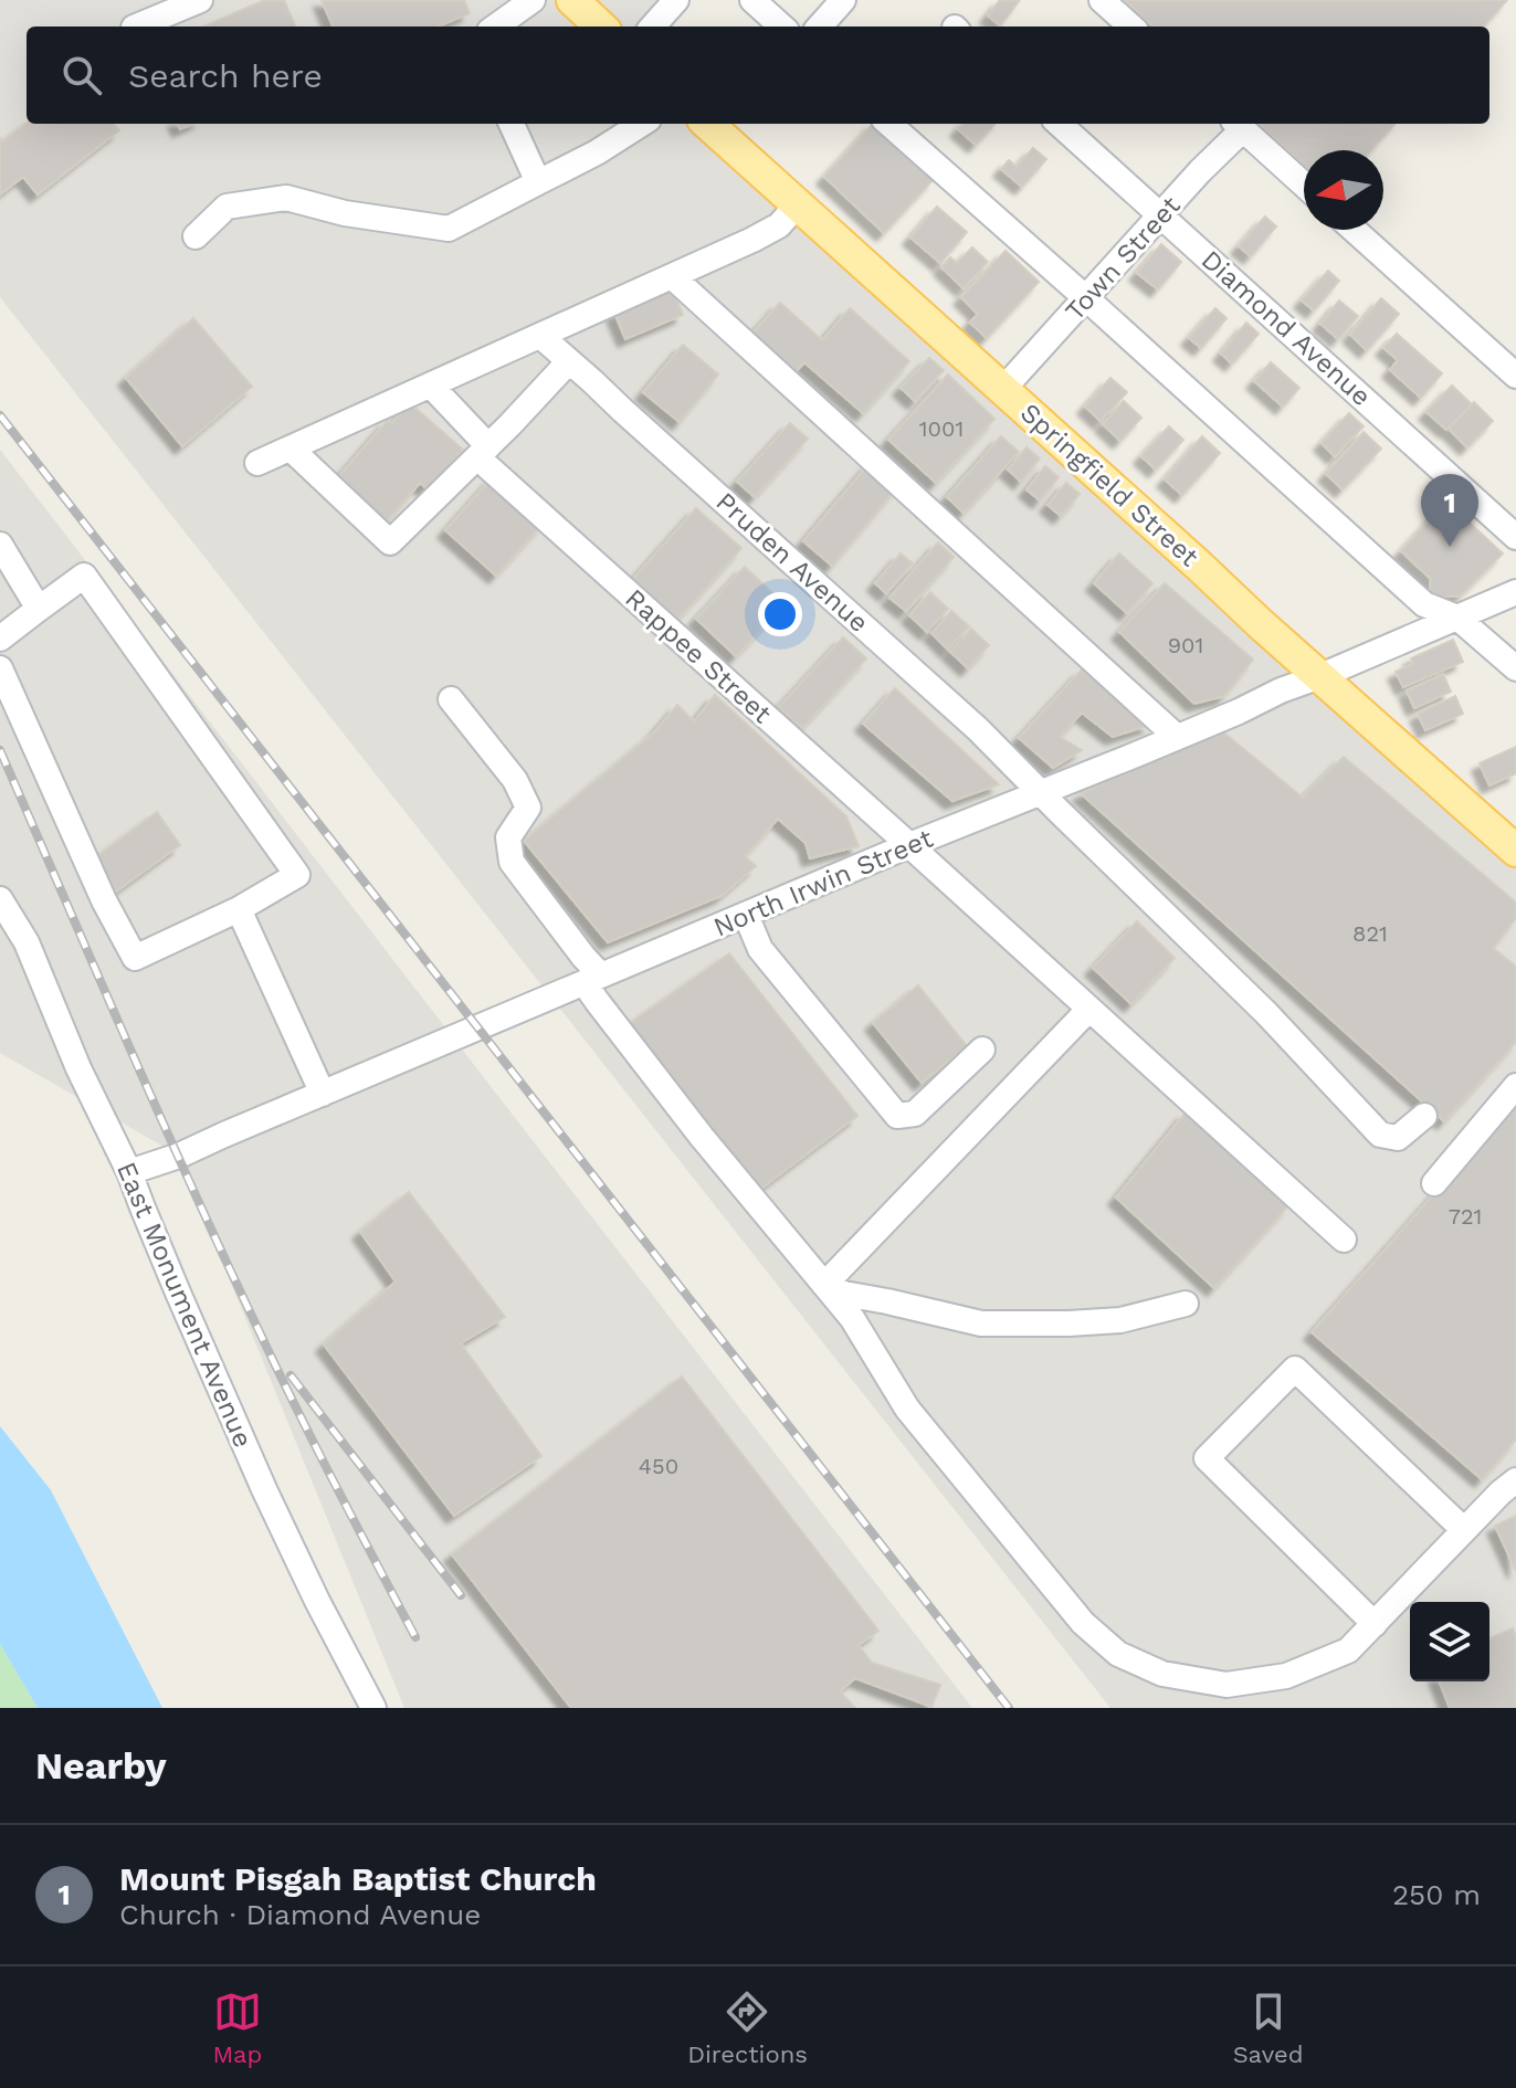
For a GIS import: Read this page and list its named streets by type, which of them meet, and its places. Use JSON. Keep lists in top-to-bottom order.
{
  "streets": {
    "main road": ["Springfield Street"],
    "street": [
      "Town Street",
      "Diamond Avenue",
      "Pruden Avenue",
      "Rappee Street",
      "North Irwin Street",
      "East Monument Avenue"
    ]
  },
  "crossings": [
    ["Town Street", "Diamond Avenue"],
    ["Town Street", "Springfield Street"],
    ["Springfield Street", "North Irwin Street"],
    ["Pruden Avenue", "North Irwin Street"],
    ["Rappee Street", "North Irwin Street"],
    ["North Irwin Street", "East Monument Avenue"]
  ],
  "house_numbers": [
    "1001",
    "901",
    "821",
    "721",
    "450"
  ],
  "north": "left",
  "page": {
    "search": "Search here",
    "pins": "1",
    "heading": "Nearby",
    "list": [
      {
        "mark": "1",
        "name": "Mount Pisgah Baptist Church",
        "note": "Church · Diamond Avenue",
        "value": "250 m"
      }
    ],
    "nav": ["Map", "Directions", "Saved"]
  }
}
